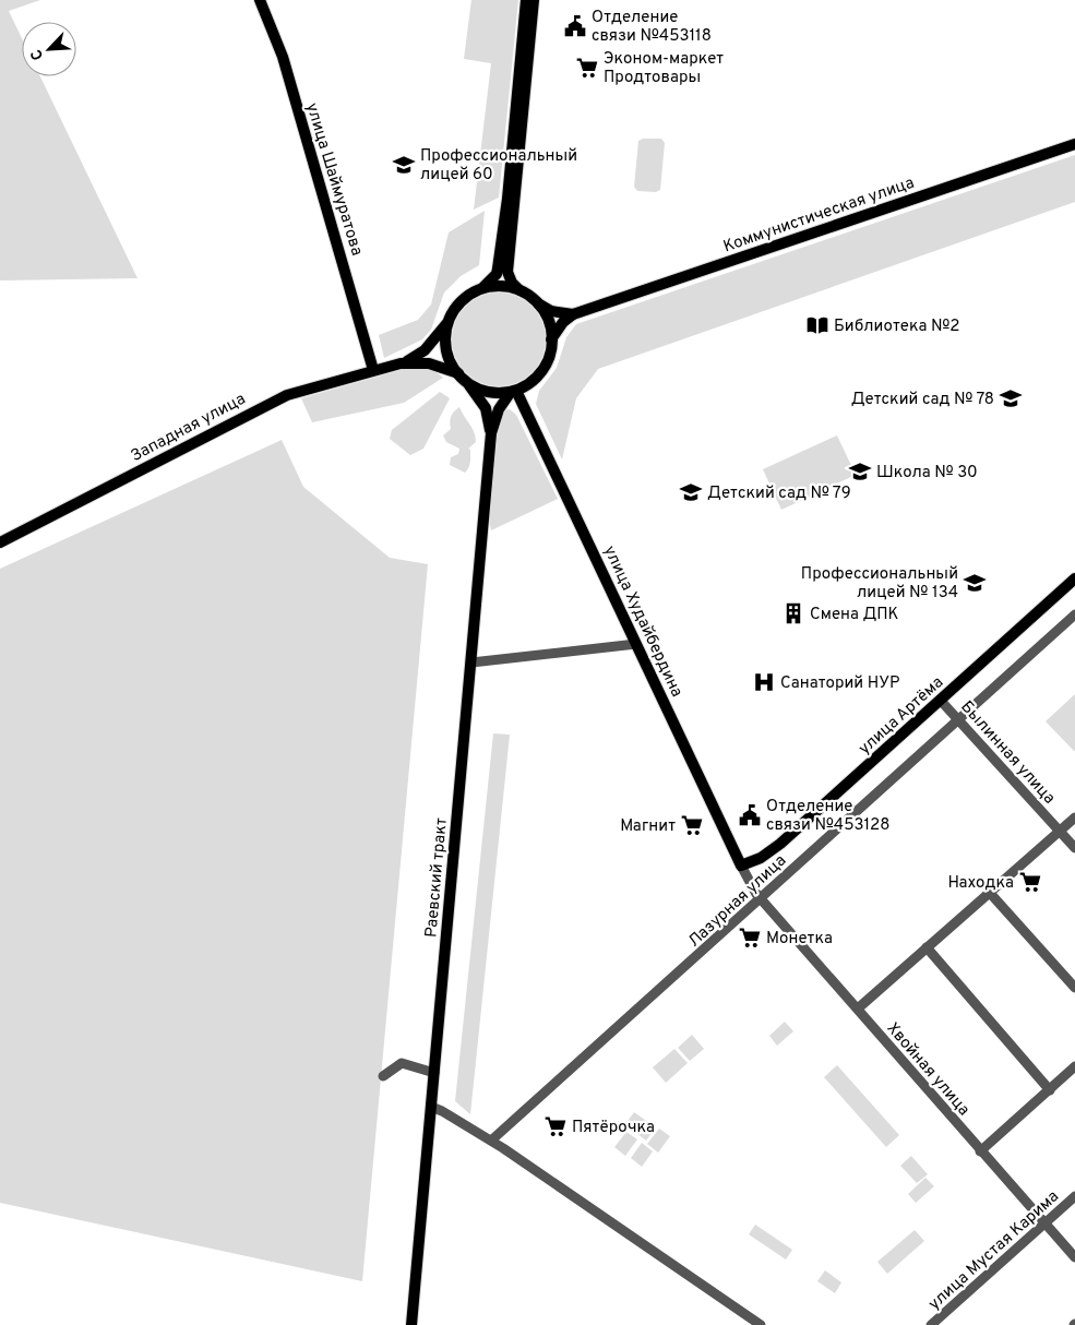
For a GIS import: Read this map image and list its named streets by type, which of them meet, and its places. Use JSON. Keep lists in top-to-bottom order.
{
  "streets": {
    "main road": [
      "улица Шаймуратова",
      "Коммунистическая улица",
      "Западная улица",
      "улица Худайбердина",
      "улица Артёма",
      "Раевский тракт"
    ],
    "street": [
      "Былинная улица",
      "Лазурная улица",
      "Хвойная улица",
      "улица Мустая Карима"
    ]
  },
  "crossings": [
    ["улица Шаймуратова", "Западная улица"],
    ["Коммунистическая улица", "Западная улица"],
    ["Коммунистическая улица", "улица Худайбердина"],
    ["Коммунистическая улица", "Раевский тракт"],
    ["Западная улица", "улица Худайбердина"],
    ["Западная улица", "Раевский тракт"],
    ["улица Худайбердина", "улица Артёма"],
    ["улица Худайбердина", "Раевский тракт"],
    ["улица Худайбердина", "Хвойная улица"],
    ["улица Артёма", "Былинная улица"],
    ["улица Артёма", "Хвойная улица"],
    ["Былинная улица", "Лазурная улица"],
    ["Лазурная улица", "Хвойная улица"],
    ["Хвойная улица", "улица Мустая Карима"]
  ],
  "places": {
    "public building": ["Отделение связи №453118", "Отделение связи №453128"],
    "supermarket": [
      "Эконом-маркет Продтовары",
      "Магнит",
      "Находка",
      "Монетка",
      "Пятёрочка"
    ],
    "school or university": [
      "Профессиональный лицей 60",
      "Детский сад № 78",
      "Школа № 30",
      "Детский сад № 79",
      "Профессиональный лицей № 134"
    ],
    "library": ["Библиотека №2"],
    "building": ["Смена ДПК"],
    "hospital": ["Санаторий НУР"]
  },
  "north": "bottom left"
}
